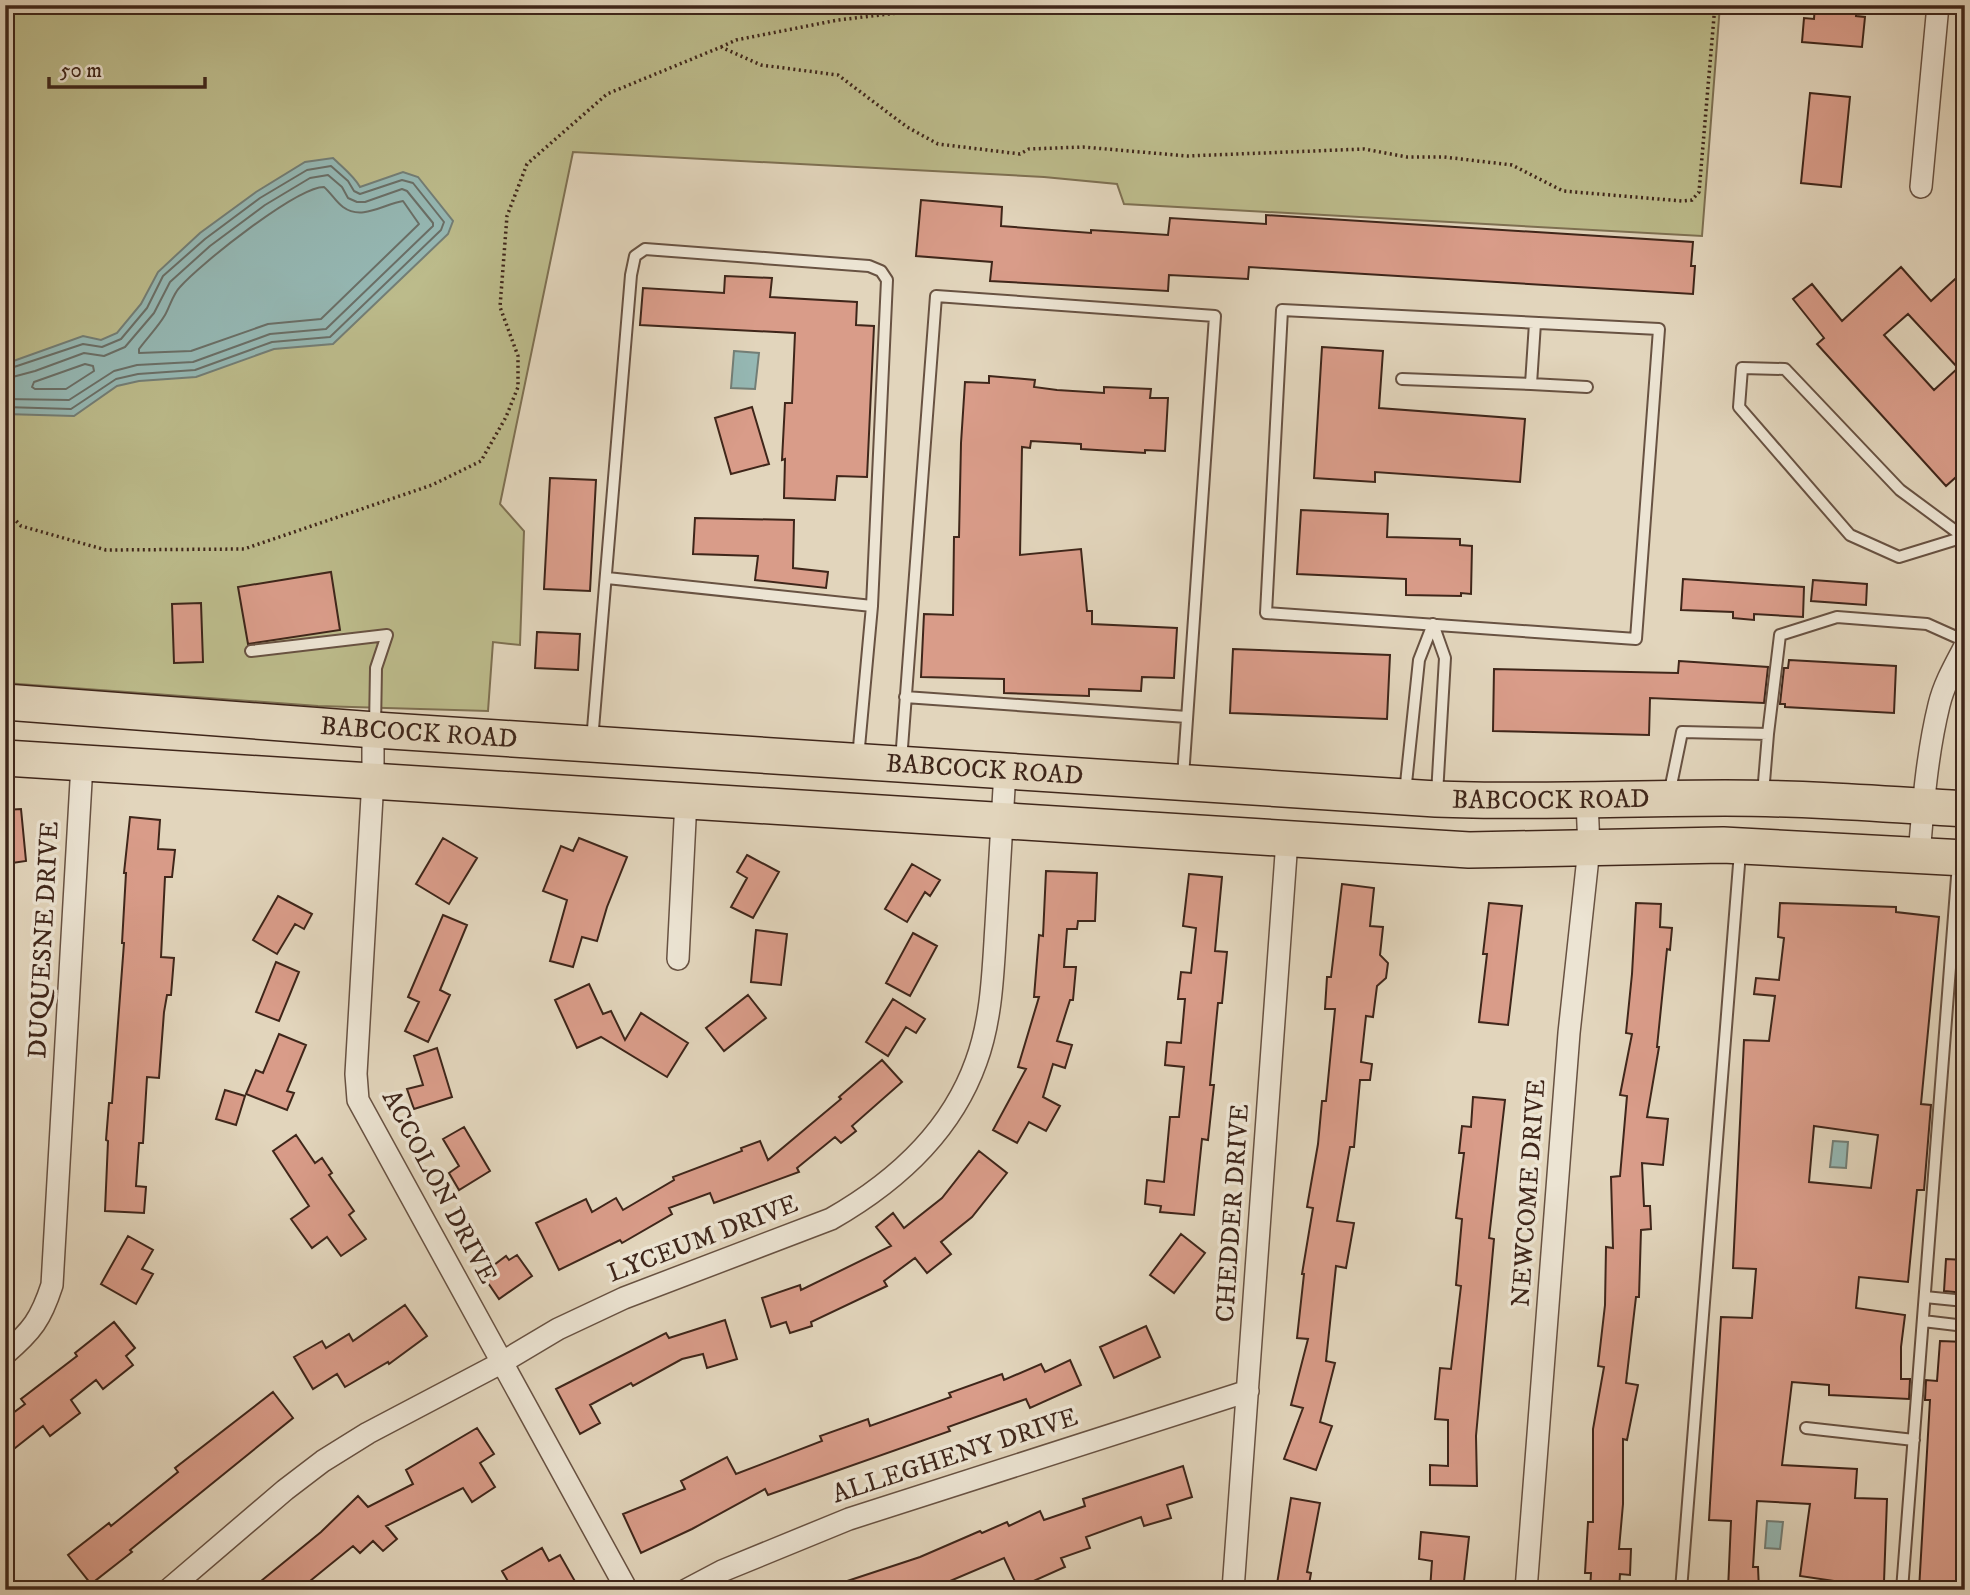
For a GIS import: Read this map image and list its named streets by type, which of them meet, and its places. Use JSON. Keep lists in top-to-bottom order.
{
  "streets": {
    "main road": ["BABCOCK ROAD"],
    "street": [
      "DUQUESNE DRIVE",
      "ACCOLON DRIVE",
      "NEWCOME DRIVE",
      "CHEDDER DRIVE",
      "LYCEUM DRIVE",
      "ALLEGHENY DRIVE"
    ]
  },
  "crossings": [
    ["BABCOCK ROAD", "DUQUESNE DRIVE"],
    ["BABCOCK ROAD", "ACCOLON DRIVE"],
    ["BABCOCK ROAD", "NEWCOME DRIVE"],
    ["BABCOCK ROAD", "CHEDDER DRIVE"],
    ["BABCOCK ROAD", "LYCEUM DRIVE"],
    ["ACCOLON DRIVE", "LYCEUM DRIVE"],
    ["CHEDDER DRIVE", "ALLEGHENY DRIVE"]
  ],
  "scale_bar": "50 m"
}
